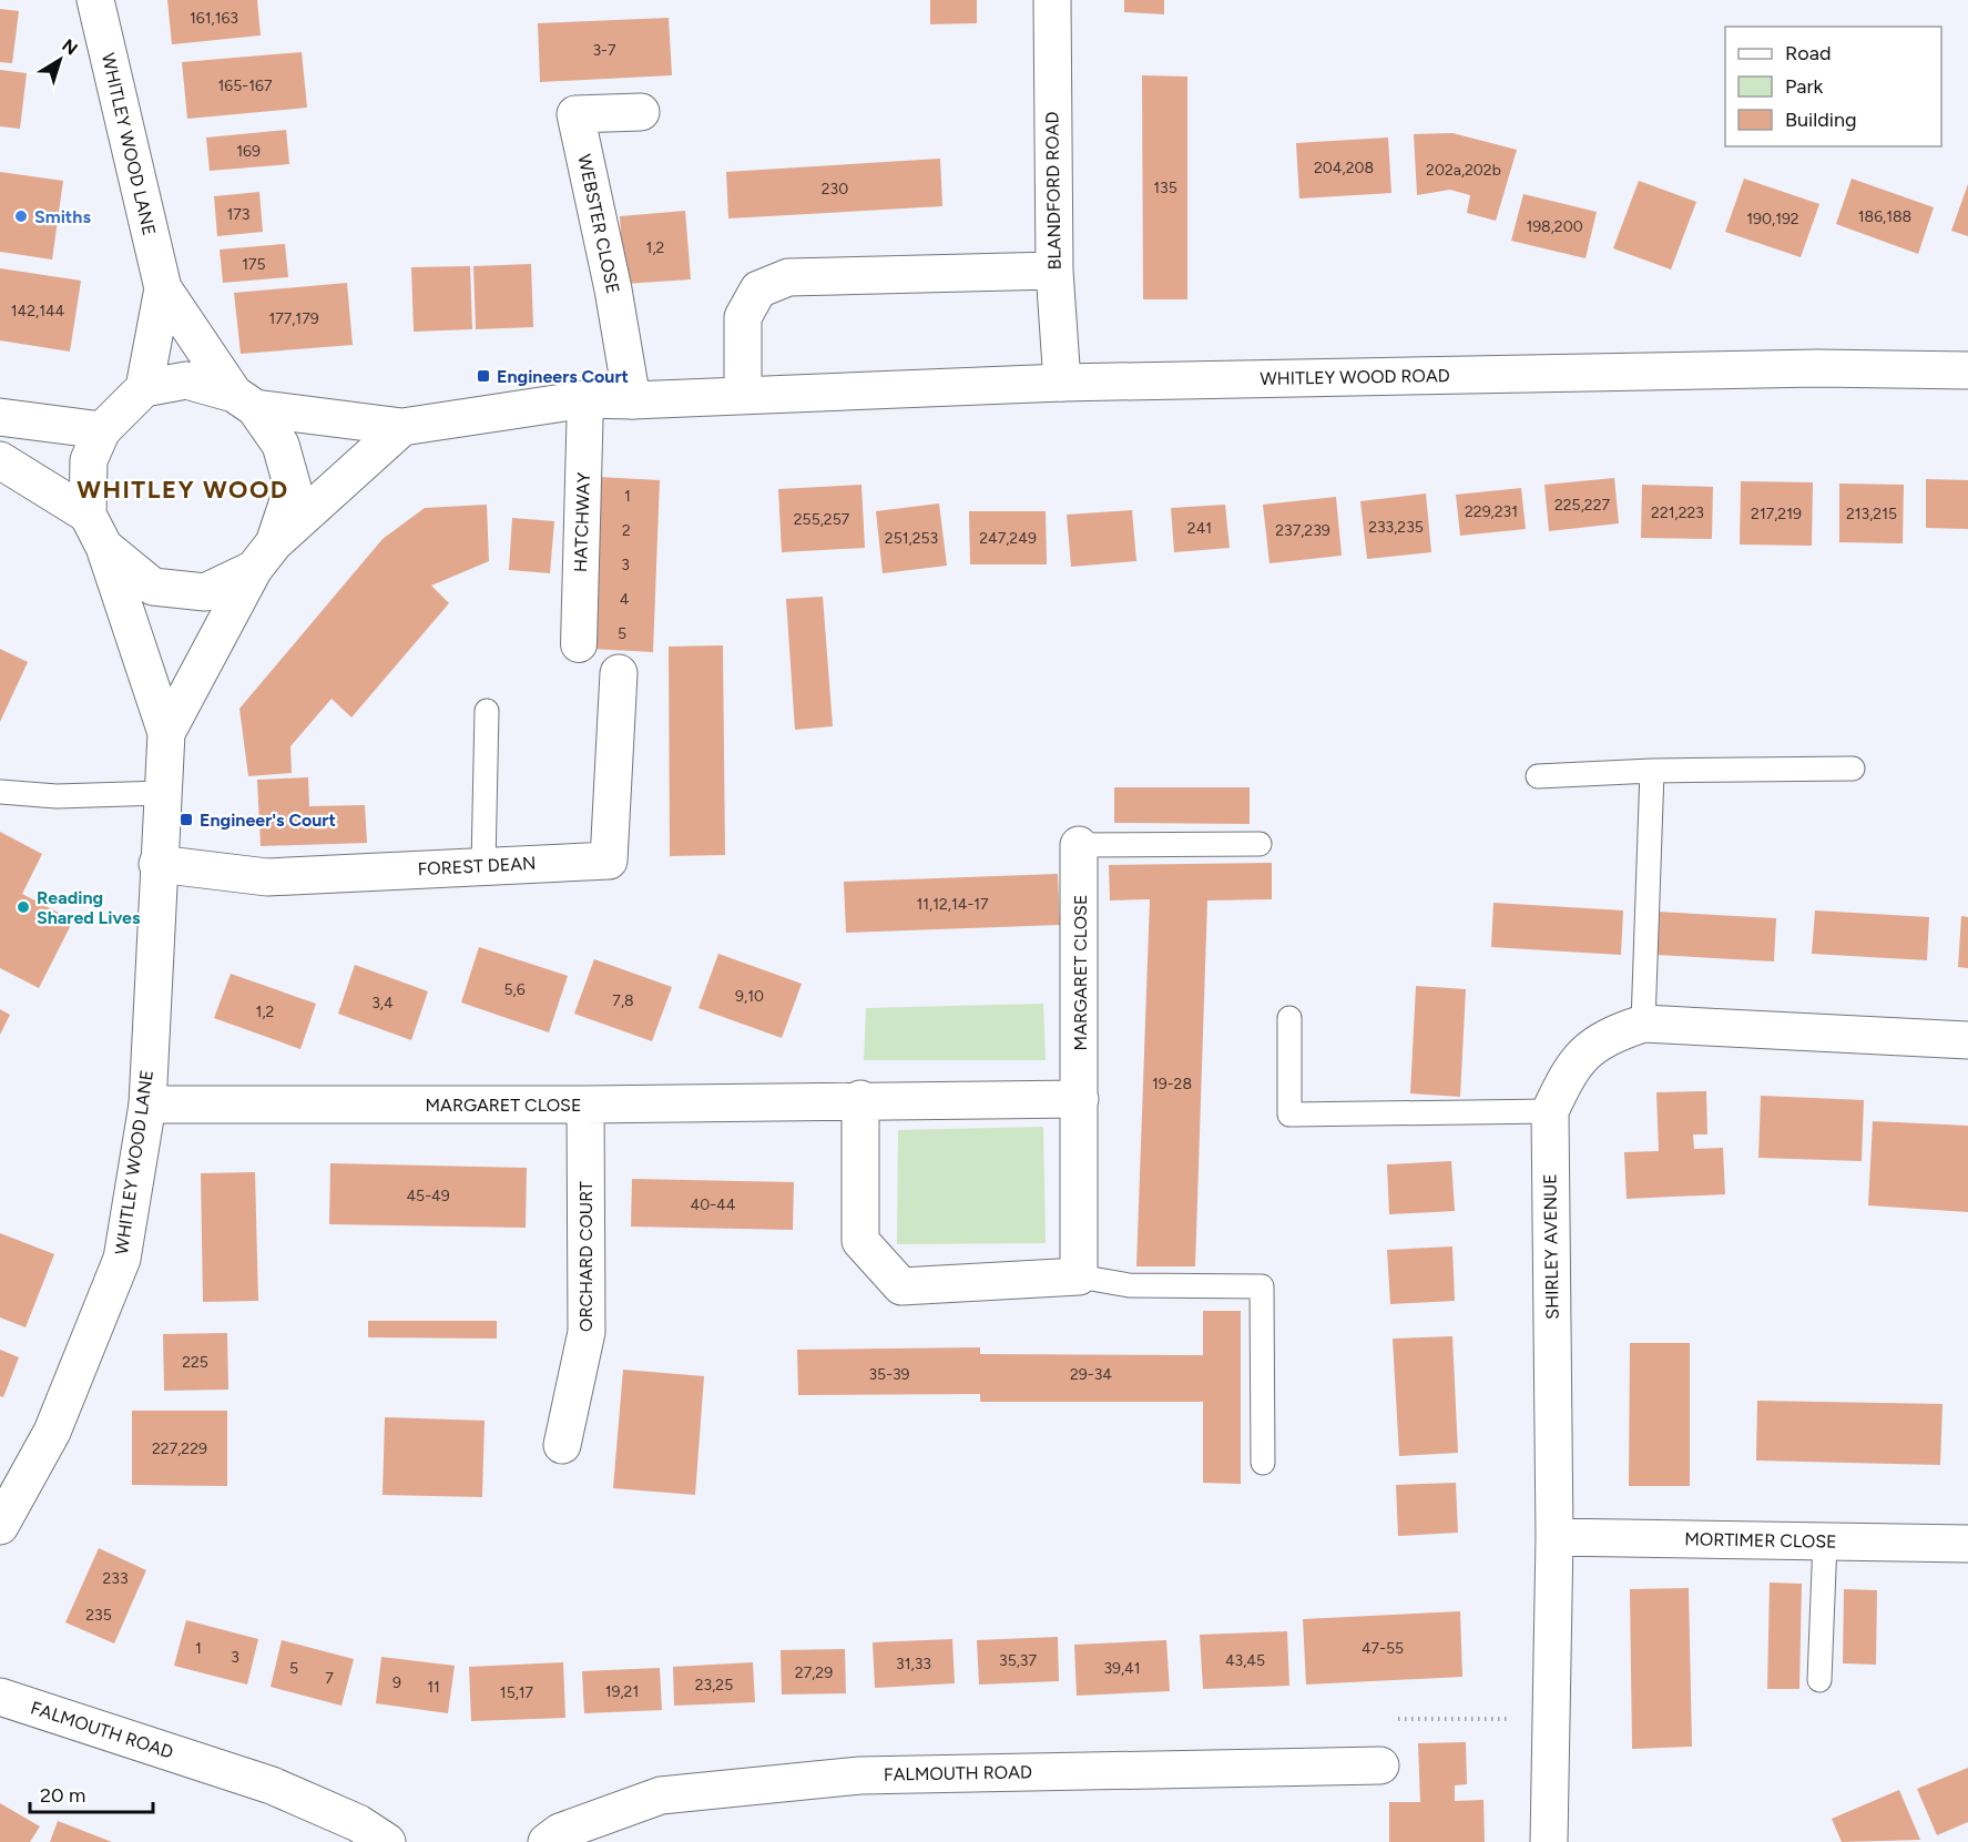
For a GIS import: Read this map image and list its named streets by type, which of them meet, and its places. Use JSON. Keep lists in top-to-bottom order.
{
  "streets": {
    "street": [
      "WHITLEY WOOD LANE",
      "BLANDFORD ROAD",
      "WEBSTER CLOSE",
      "WHITLEY WOOD ROAD",
      "HATCHWAY",
      "FOREST DEAN",
      "MARGARET CLOSE",
      "SHIRLEY AVENUE",
      "ORCHARD COURT",
      "MORTIMER CLOSE",
      "FALMOUTH ROAD"
    ]
  },
  "crossings": [
    ["WHITLEY WOOD LANE", "WHITLEY WOOD ROAD"],
    ["WHITLEY WOOD LANE", "FOREST DEAN"],
    ["WHITLEY WOOD LANE", "MARGARET CLOSE"],
    ["BLANDFORD ROAD", "WHITLEY WOOD ROAD"],
    ["WEBSTER CLOSE", "WHITLEY WOOD ROAD"],
    ["WHITLEY WOOD ROAD", "HATCHWAY"],
    ["MARGARET CLOSE", "ORCHARD COURT"],
    ["SHIRLEY AVENUE", "MORTIMER CLOSE"]
  ],
  "districts": ["WHITLEY WOOD"],
  "places": {
    "other": ["Smiths", "Reading Shared Lives"],
    "transit": ["Engineers Court", "Engineer's Court"]
  },
  "house_numbers": [
    "161,163",
    "3-7",
    "165-167",
    "169",
    "204,208",
    "202a,202b",
    "135",
    "230",
    "173",
    "186,188",
    "190,192",
    "198,200",
    "1,2",
    "175",
    "142,144",
    "177,179",
    "1",
    "225,227",
    "229,231",
    "221,223",
    "217,219",
    "213,215",
    "255,257",
    "233,235",
    "241",
    "2",
    "237,239",
    "251,253",
    "247,249",
    "3",
    "4",
    "5",
    "11,12,14-17",
    "5,6",
    "9,10",
    "7,8",
    "3,4",
    "1,2",
    "19-28",
    "45-49",
    "40-44",
    "225",
    "35-39",
    "29-34",
    "227,229",
    "233",
    "235",
    "1",
    "47-55",
    "3",
    "35,37",
    "43,45",
    "31,33",
    "5",
    "39,41",
    "27,29",
    "7",
    "9",
    "23,25",
    "11",
    "19,21",
    "15,17"
  ],
  "legend": ["Road", "Park", "Building"],
  "scale_bar": "20 m",
  "north": "top right"
}
